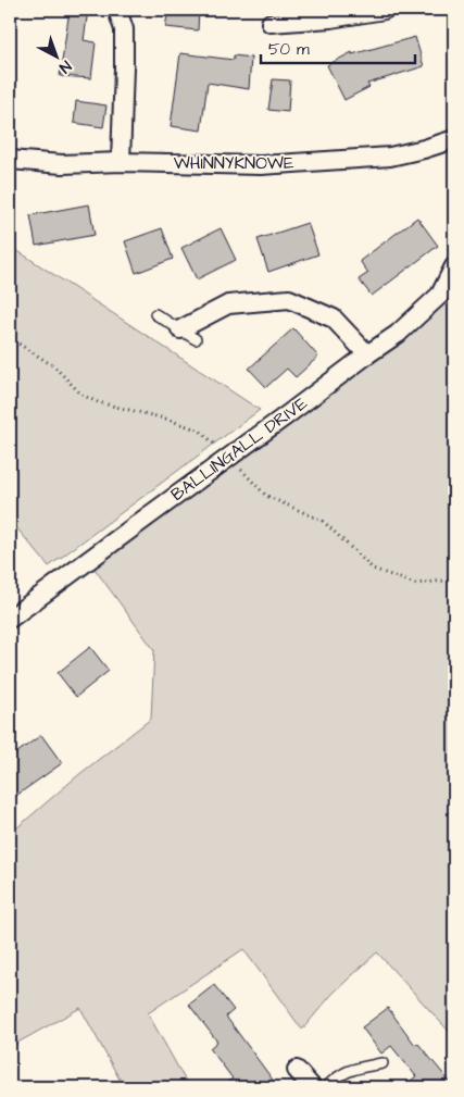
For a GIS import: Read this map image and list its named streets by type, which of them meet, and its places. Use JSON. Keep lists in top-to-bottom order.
{
  "streets": {
    "street": ["WHINNYKNOWE", "BALLINGALL DRIVE"]
  },
  "scale_bar": "50 m",
  "north": "bottom right"
}
